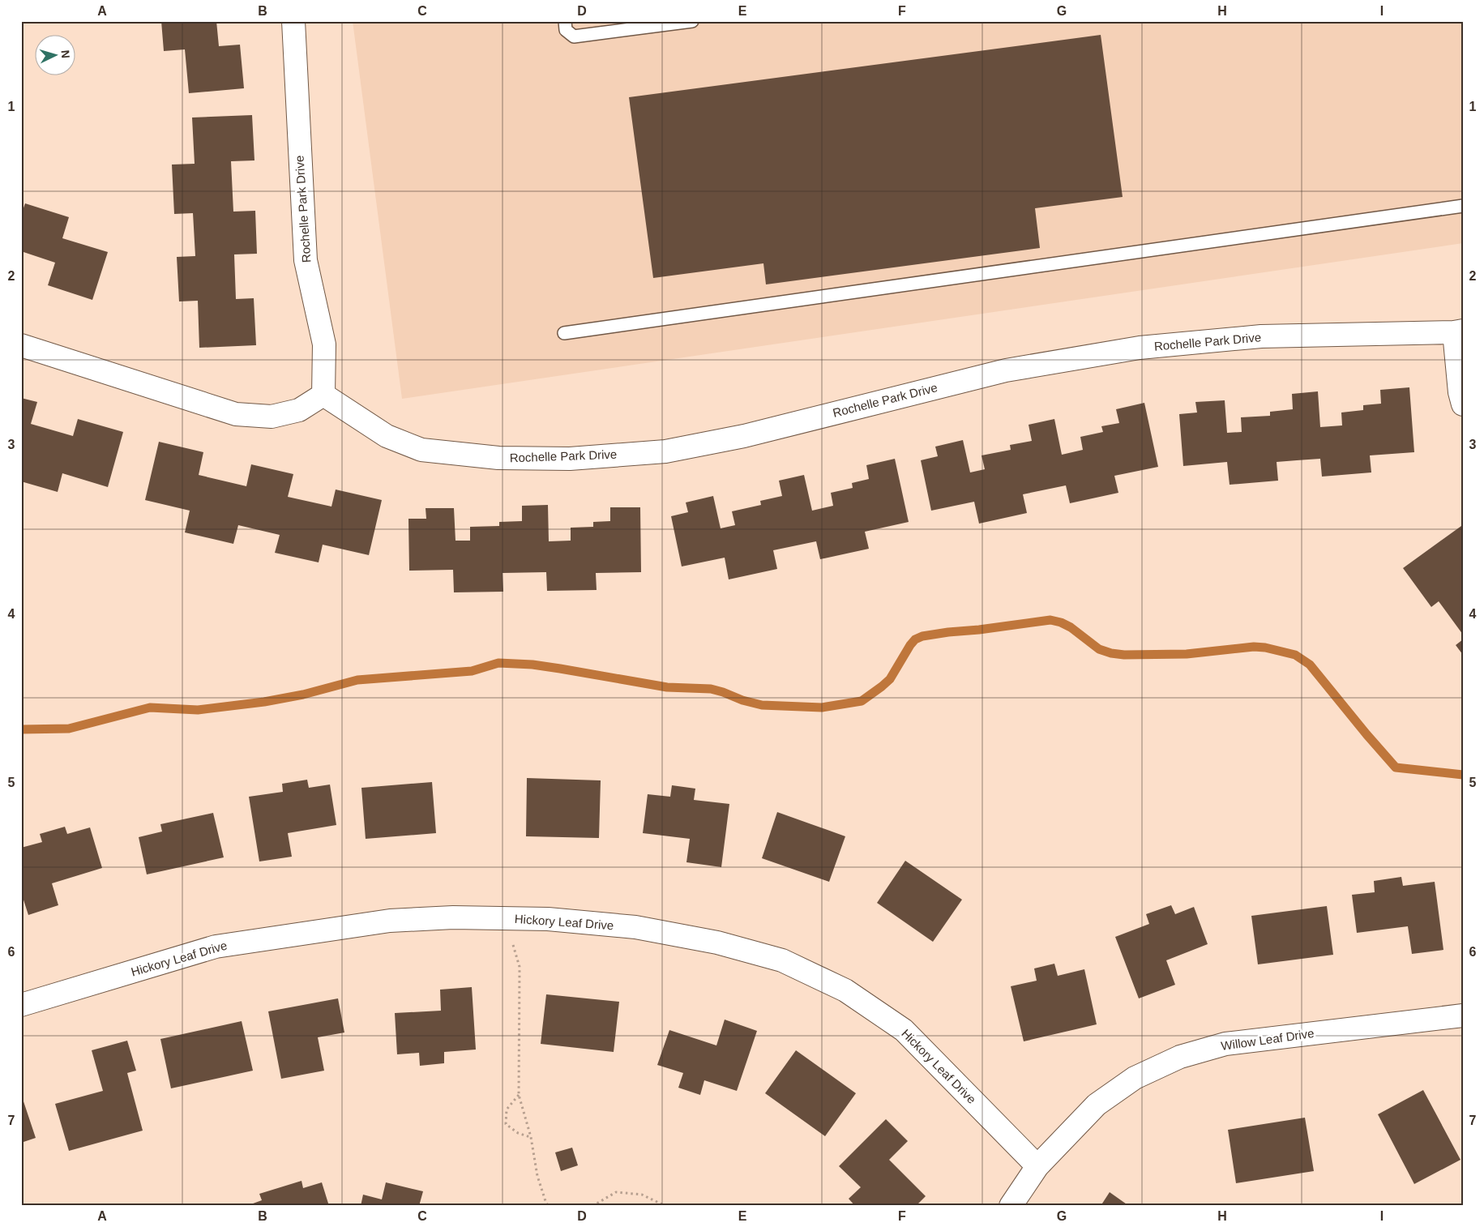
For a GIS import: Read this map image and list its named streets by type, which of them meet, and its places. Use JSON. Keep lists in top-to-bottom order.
{
  "streets": {
    "street": ["Rochelle Park Drive", "Hickory Leaf Drive", "Willow Leaf Drive"]
  },
  "crossings": [
    ["Hickory Leaf Drive", "Willow Leaf Drive"]
  ],
  "north": "right",
  "grid": {
    "columns": [
      "A",
      "B",
      "C",
      "D",
      "E",
      "F",
      "G",
      "H",
      "I"
    ],
    "rows": [
      "1",
      "2",
      "3",
      "4",
      "5",
      "6",
      "7"
    ]
  }
}
